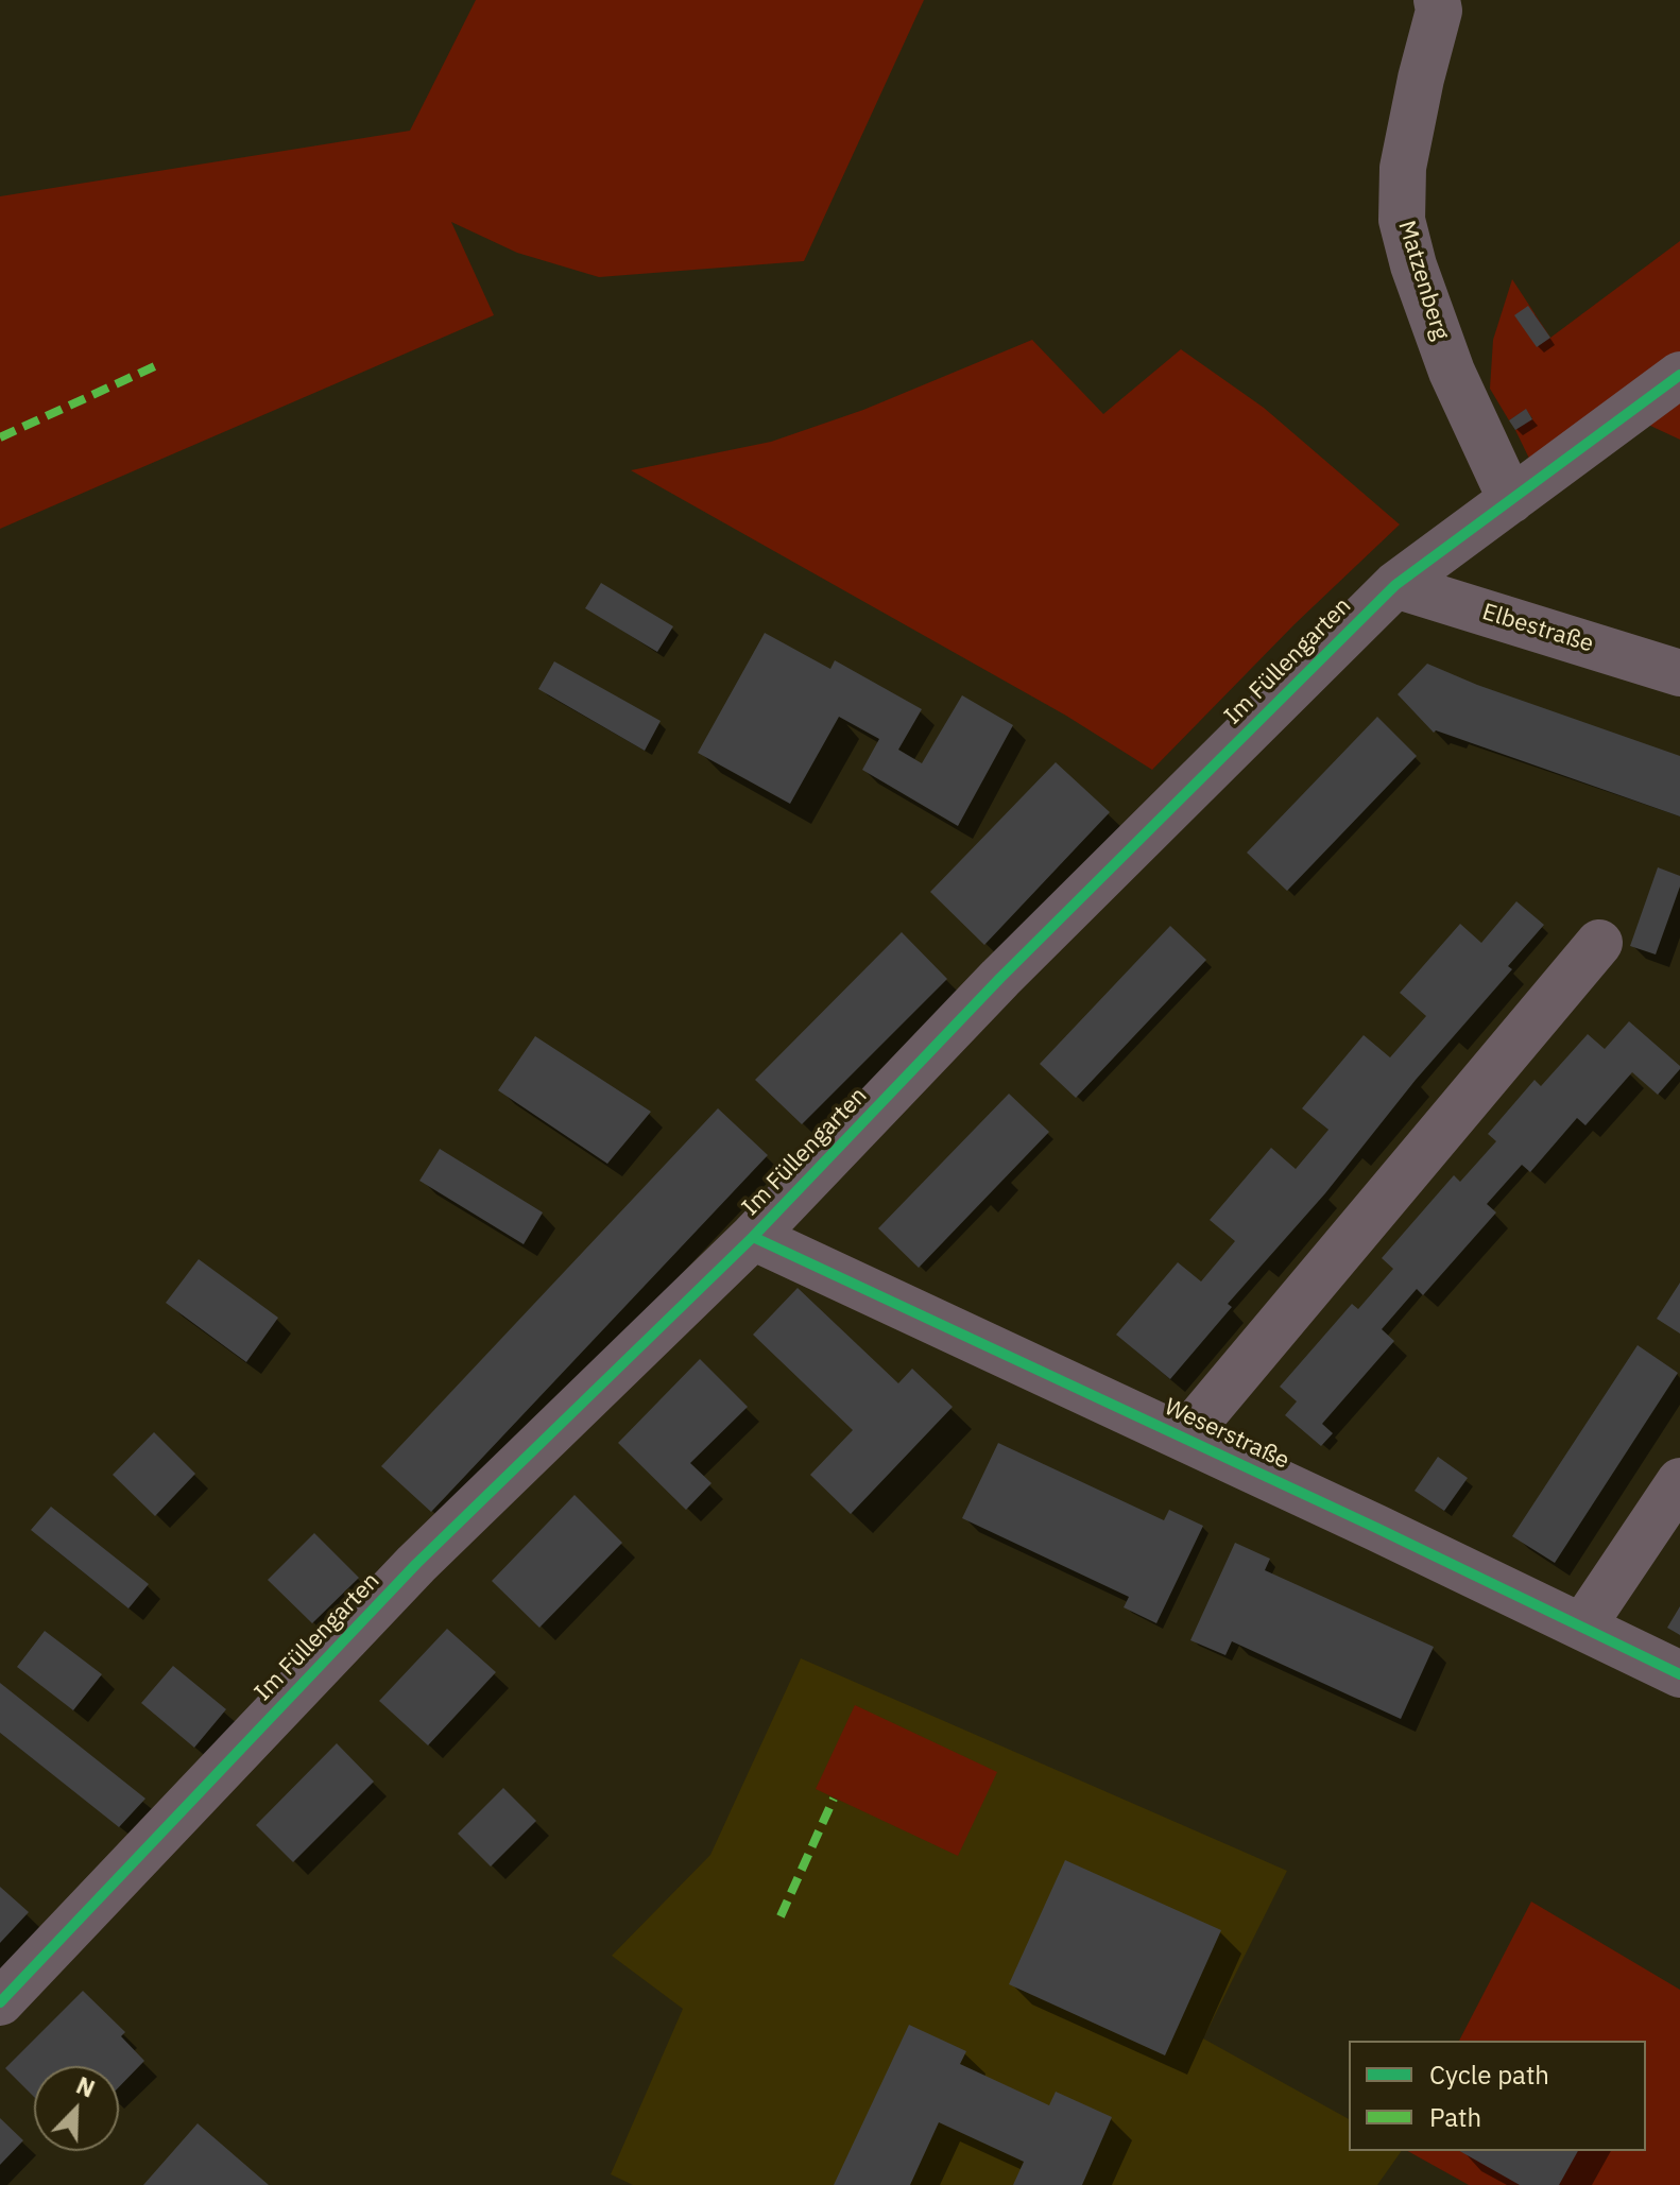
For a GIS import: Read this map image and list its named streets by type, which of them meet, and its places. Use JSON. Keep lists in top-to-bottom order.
{
  "streets": {
    "street": [
      "Matzenberg",
      "Elbestraße",
      "Im Füllengarten",
      "Weserstraße"
    ]
  },
  "crossings": [
    ["Matzenberg", "Im Füllengarten"],
    ["Elbestraße", "Im Füllengarten"],
    ["Im Füllengarten", "Weserstraße"]
  ],
  "legend": ["Cycle path", "Path"],
  "north": "top right"
}
